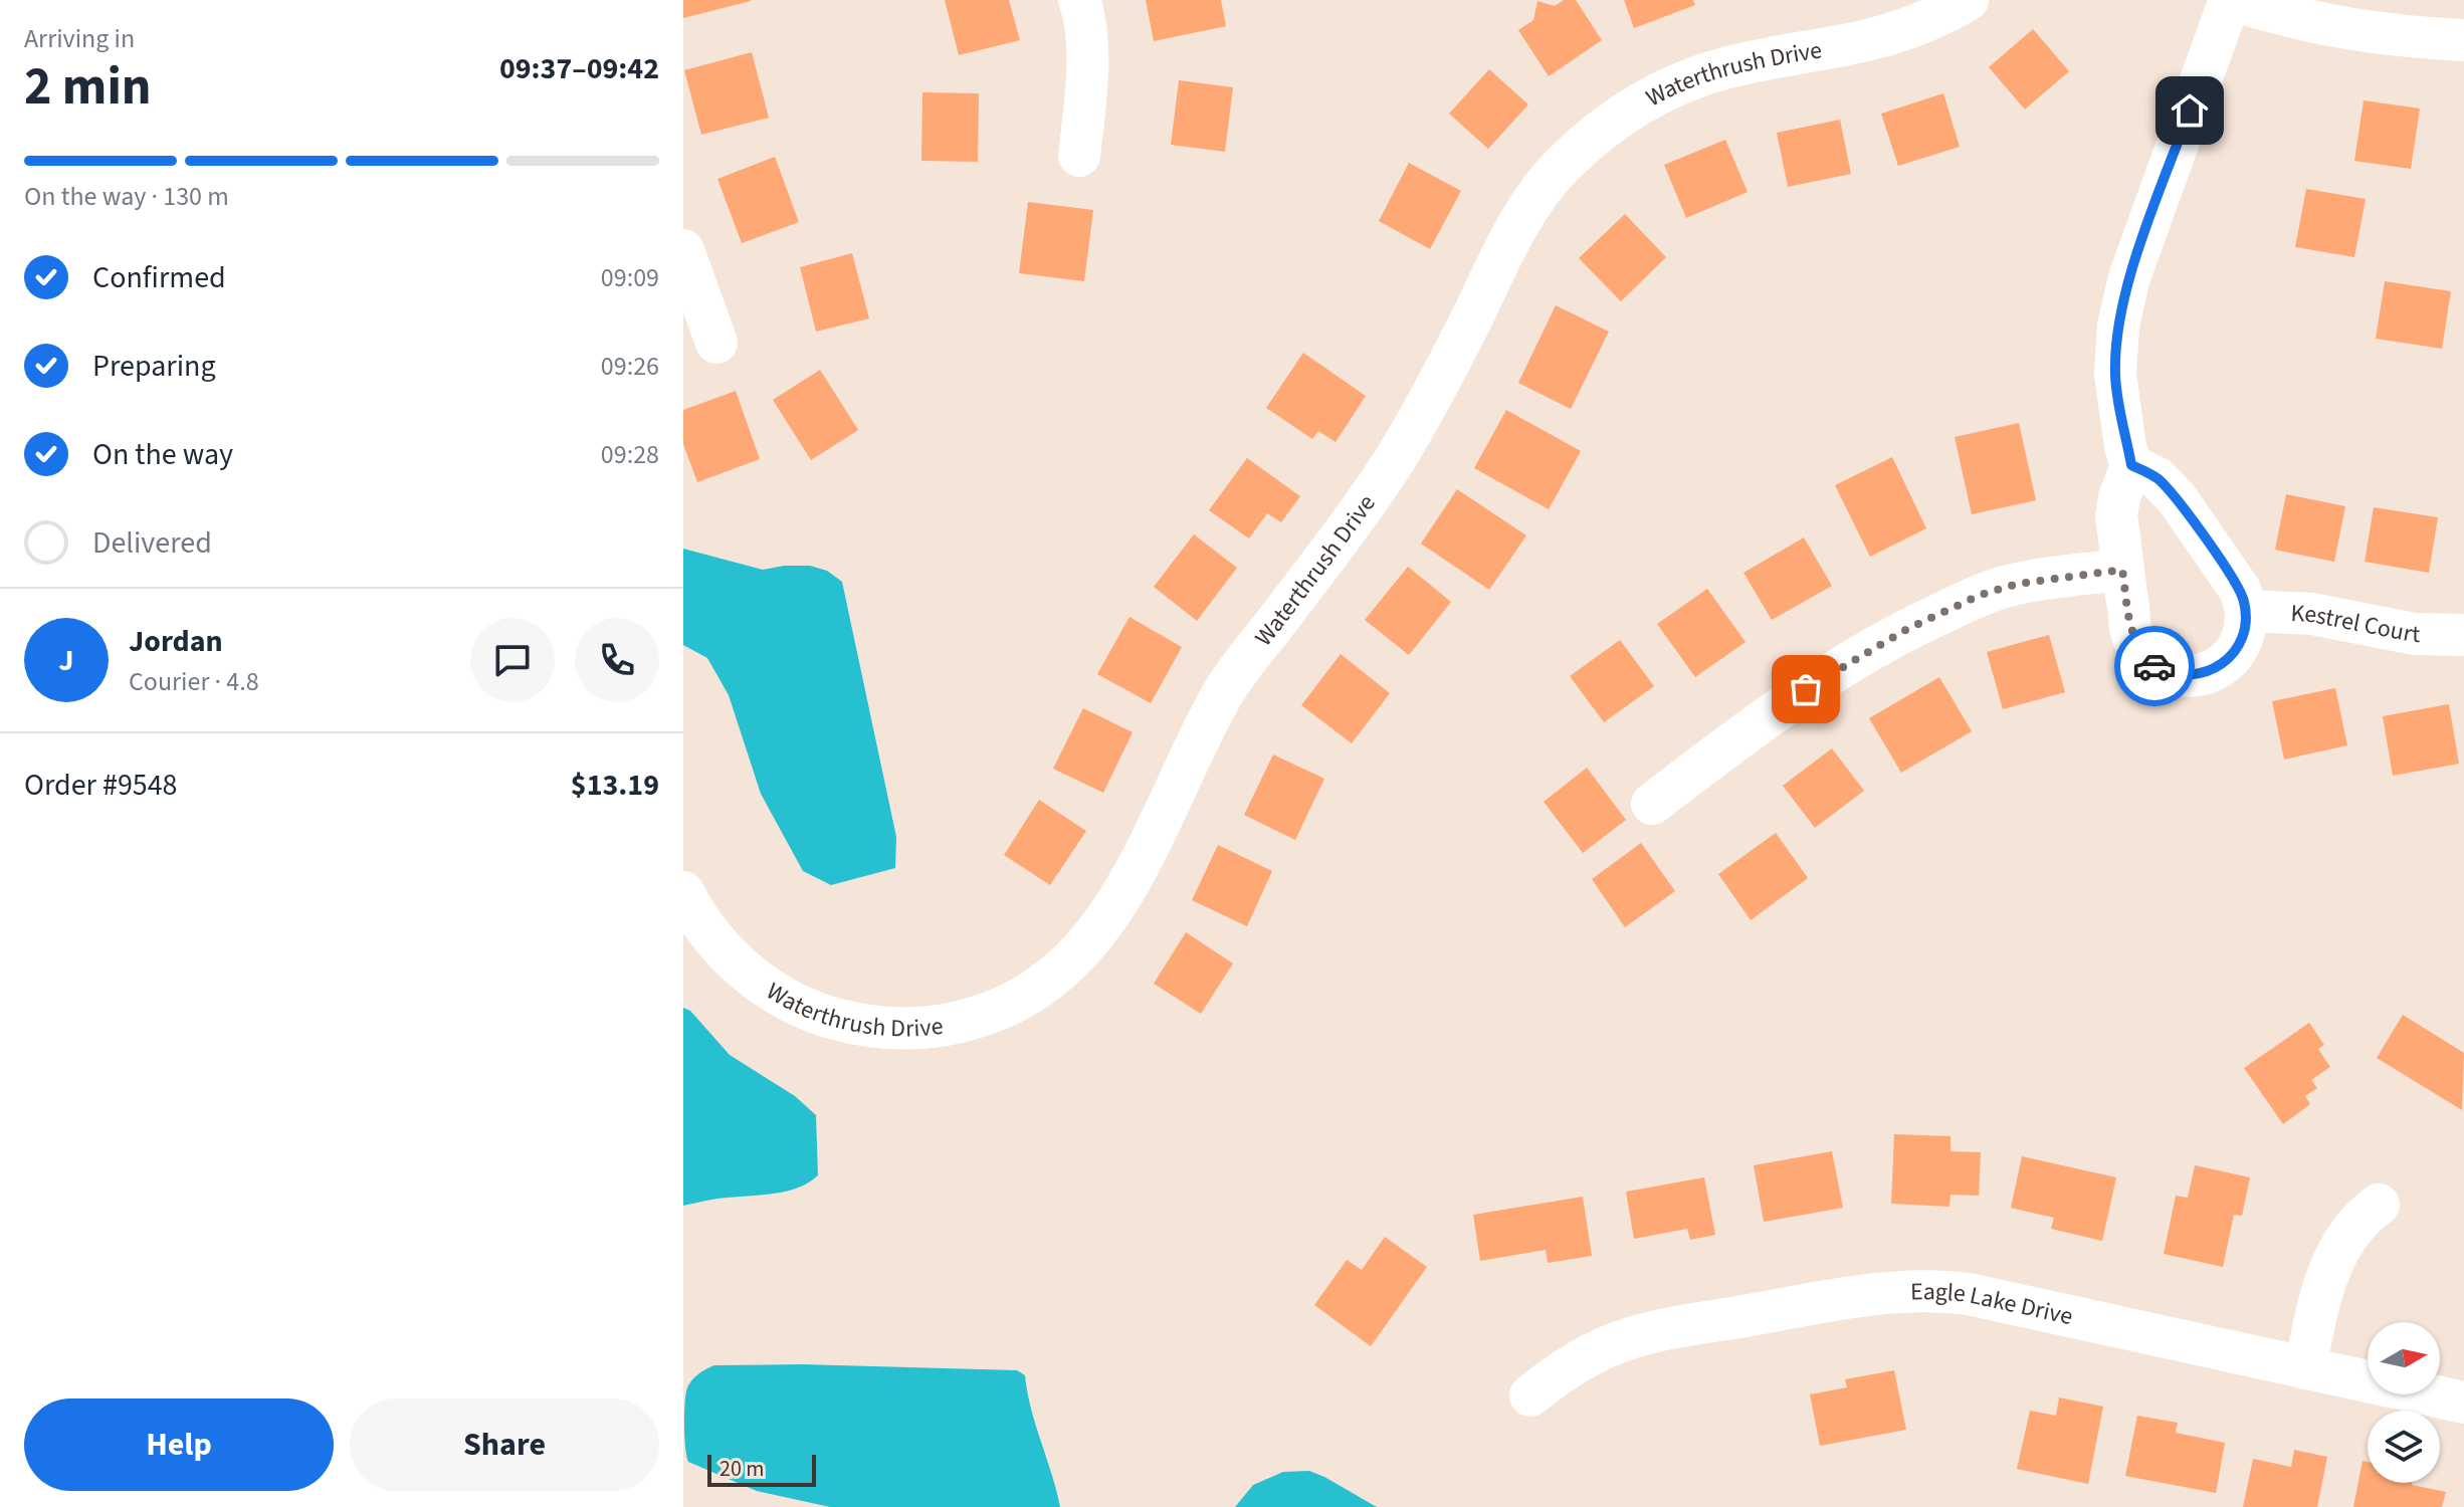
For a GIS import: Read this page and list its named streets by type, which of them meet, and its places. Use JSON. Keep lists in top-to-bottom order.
{
  "streets": {
    "street": ["Waterthrush Drive", "Kestrel Court", "Eagle Lake Drive"]
  },
  "scale_bar": "20 m",
  "north": "right",
  "page": {
    "heading": ["2 min", "Arriving in", "09:37–09:42"],
    "panel": [
      "Jordan",
      "Courier · 4.8",
      "Order #9548",
      "$13.19"
    ],
    "bar": "On the way · 130 m",
    "list": [
      ["Confirmed", "09:09"],
      ["Preparing", "09:26"],
      ["On the way", "09:28"],
      "Delivered"
    ],
    "round": "J",
    "buttons": ["Help", "Share"],
    "scale": "20 m"
  }
}
